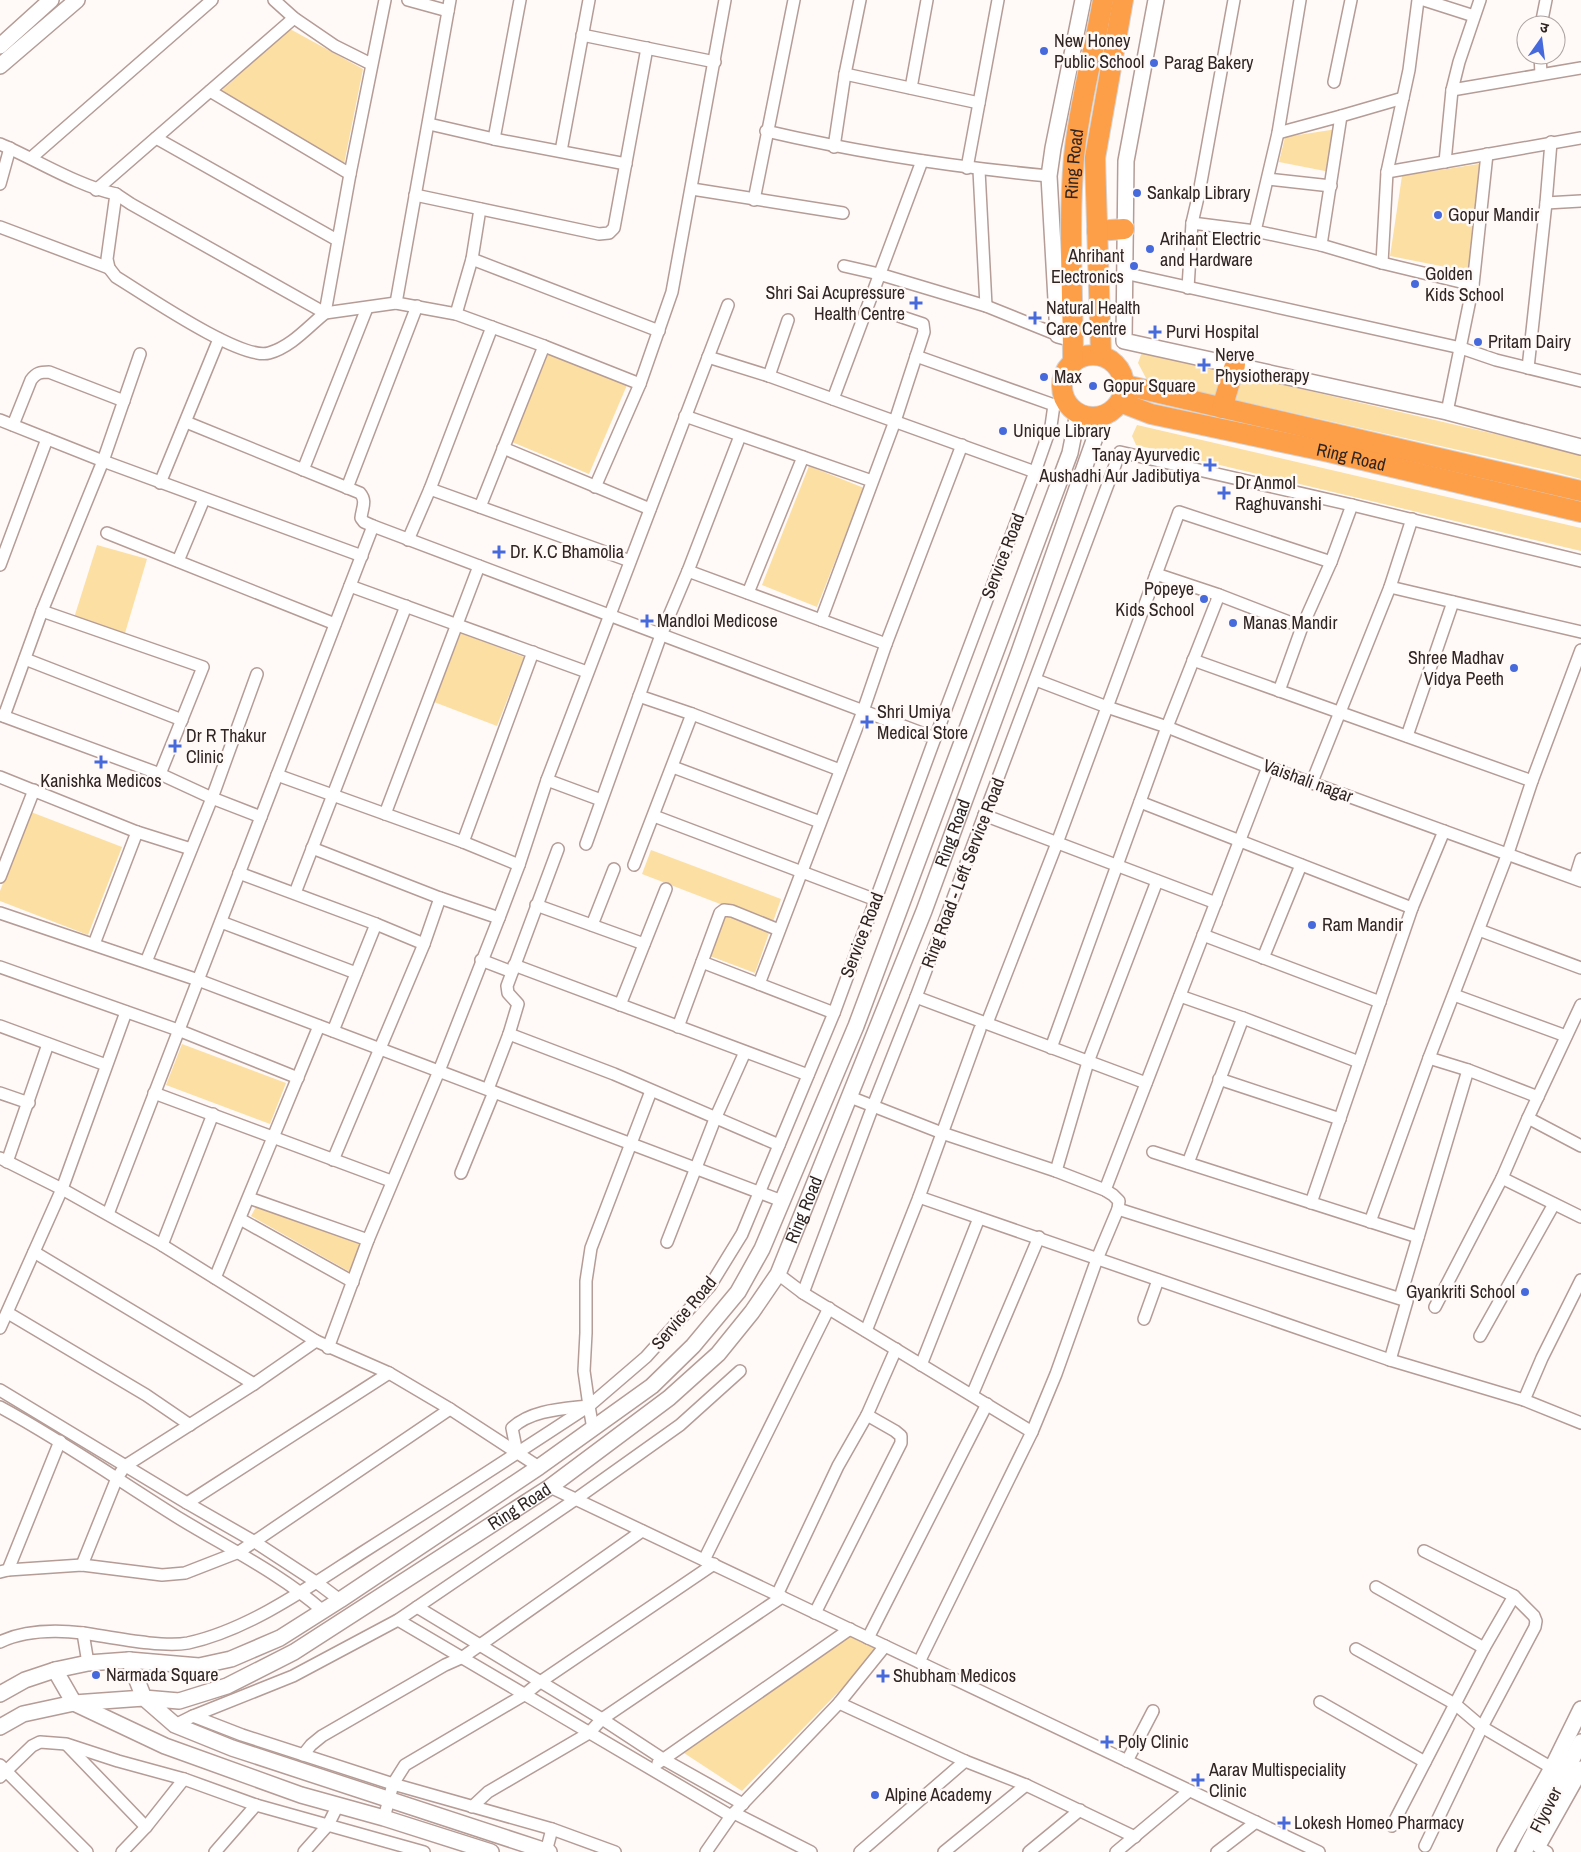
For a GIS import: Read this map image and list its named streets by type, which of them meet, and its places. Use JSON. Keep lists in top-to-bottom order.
{
  "streets": {
    "highway": ["Ring Road"],
    "main road": ["Flyover"],
    "street": ["Service Road", "Vaishali nagar", "Ring Road - Left Service Road"]
  },
  "crossings": [
    ["Ring Road", "Service Road"],
    ["Vaishali nagar", "Ring Road - Left Service Road"]
  ],
  "places": {
    "other": [
      "New Honey Public School",
      "Parag Bakery",
      "Sankalp Library",
      "Gopur Mandir",
      "Arihant Electric and Hardware",
      "Ahrihant Electronics",
      "Golden Kids School",
      "Pritam Dairy",
      "Max",
      "Gopur Square",
      "Unique Library",
      "Popeye Kids School",
      "Manas Mandir",
      "Shree Madhav Vidya Peeth",
      "Ram Mandir",
      "Gyankriti School",
      "Narmada Square",
      "Alpine Academy"
    ],
    "health": [
      "Shri Sai Acupressure Health Centre",
      "Natural Health Care Centre",
      "Purvi Hospital",
      "Nerve Physiotherapy",
      "Tanay Ayurvedic Aushadhi Aur Jadibutiya",
      "Dr Anmol Raghuvanshi",
      "Dr. K.C Bhamolia",
      "Mandloi Medicose",
      "Shri Umiya Medical Store",
      "Dr R Thakur Clinic",
      "Kanishka Medicos",
      "Shubham Medicos",
      "Poly Clinic",
      "Aarav Multispeciality Clinic",
      "Lokesh Homeo Pharmacy"
    ]
  },
  "north": "top"
}
